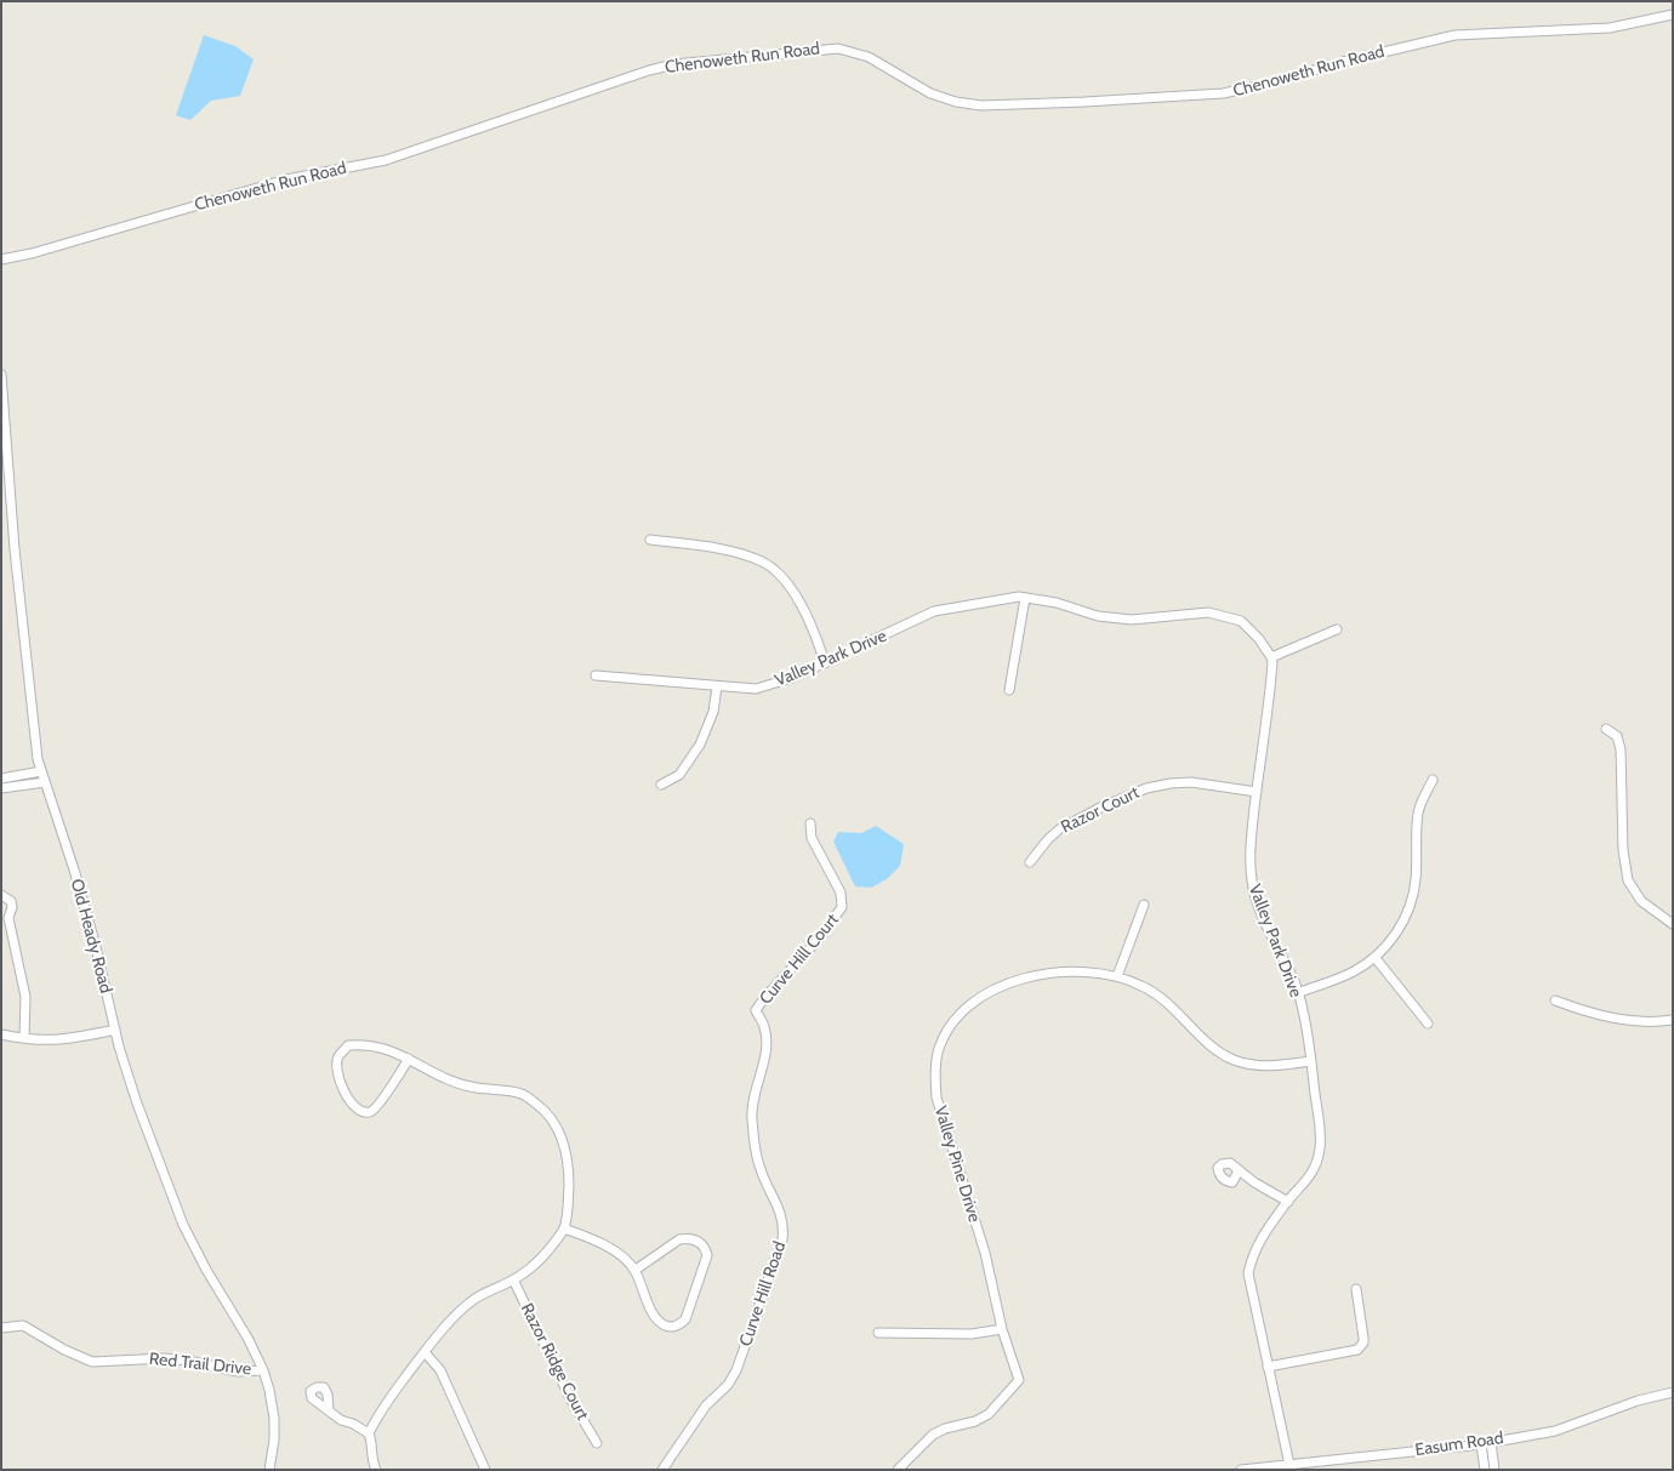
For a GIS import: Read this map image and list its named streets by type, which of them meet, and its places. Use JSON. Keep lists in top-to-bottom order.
{
  "streets": {
    "street": [
      "Chenoweth Run Road",
      "Valley Park Drive",
      "Razor Court",
      "Old Heady Road",
      "Curve Hill Court",
      "Valley Pine Drive",
      "Curve Hill Road",
      "Razor Ridge Court",
      "Red Trail Drive",
      "Easum Road"
    ]
  },
  "crossings": [
    ["Valley Park Drive", "Razor Court"],
    ["Valley Park Drive", "Valley Pine Drive"],
    ["Valley Park Drive", "Easum Road"],
    ["Old Heady Road", "Red Trail Drive"],
    ["Curve Hill Court", "Curve Hill Road"]
  ]
}
